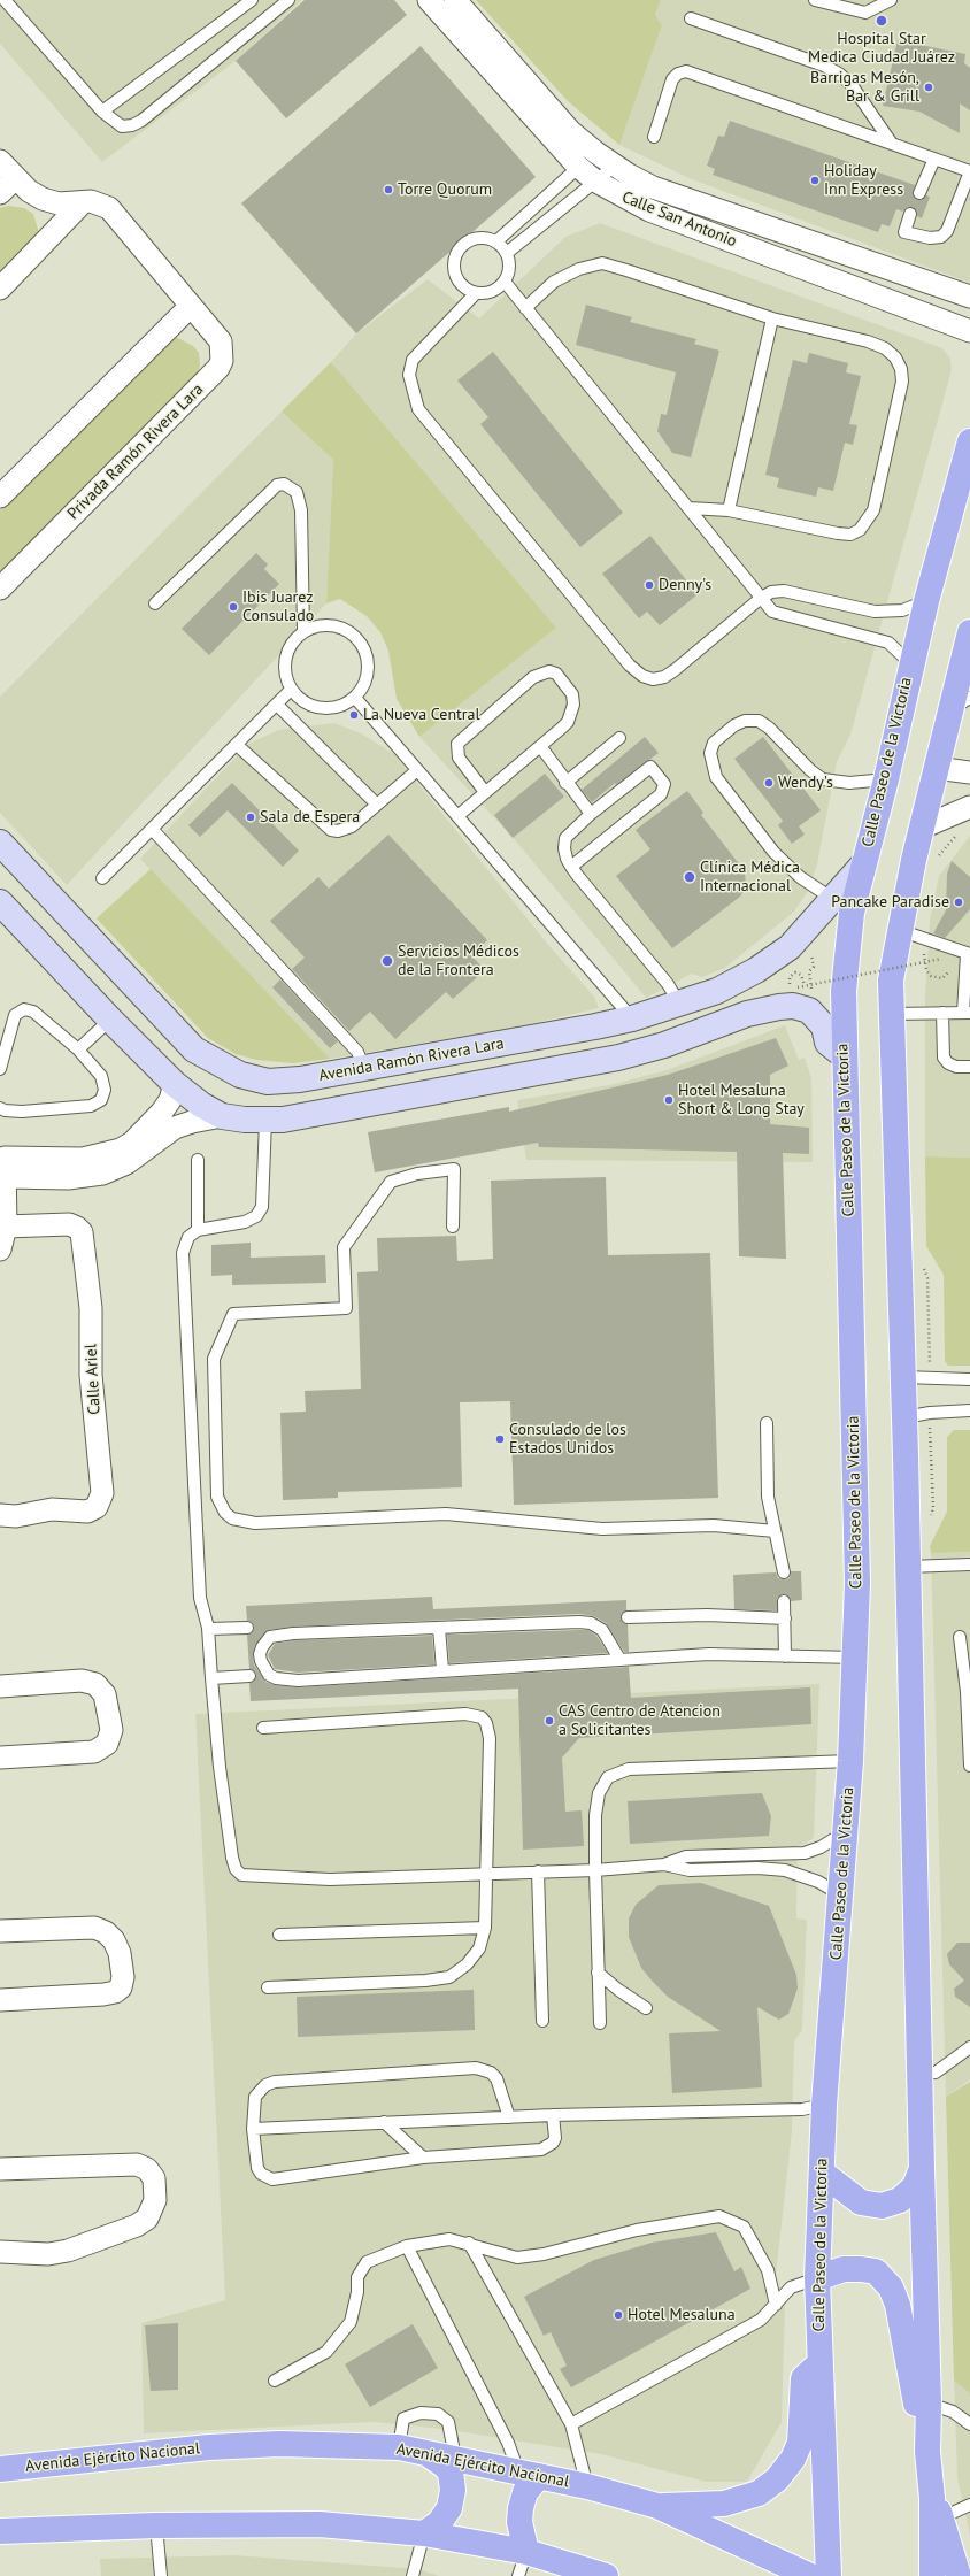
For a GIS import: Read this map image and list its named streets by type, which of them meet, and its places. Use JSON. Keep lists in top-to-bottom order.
{
  "streets": {
    "main road": ["Calle Paseo de la Victoria", "Avenida Ejército Nacional"],
    "street": [
      "Calle San Antonio",
      "Privada Ramón Rivera Lara",
      "Avenida Ramón Rivera Lara",
      "Calle Ariel"
    ]
  },
  "crossings": [
    ["Calle Paseo de la Victoria", "Avenida Ramón Rivera Lara"]
  ],
  "places": [
    "Hospital Star Medica Ciudad Juárez",
    "Barrigas Mesón, Bar & Grill",
    "Holiday Inn Express",
    "Torre Quorum",
    "Denny's",
    "Ibis Juarez Consulado",
    "La Nueva Central",
    "Wendy's",
    "Sala de Espera",
    "Clínica Médica Internacional",
    "Pancake Paradise",
    "Servicios Médicos de la Frontera",
    "Hotel Mesaluna Short & Long Stay",
    "Consulado de los Estados Unidos",
    "CAS Centro de Atencion a Solicitantes",
    "Hotel Mesaluna"
  ]
}
